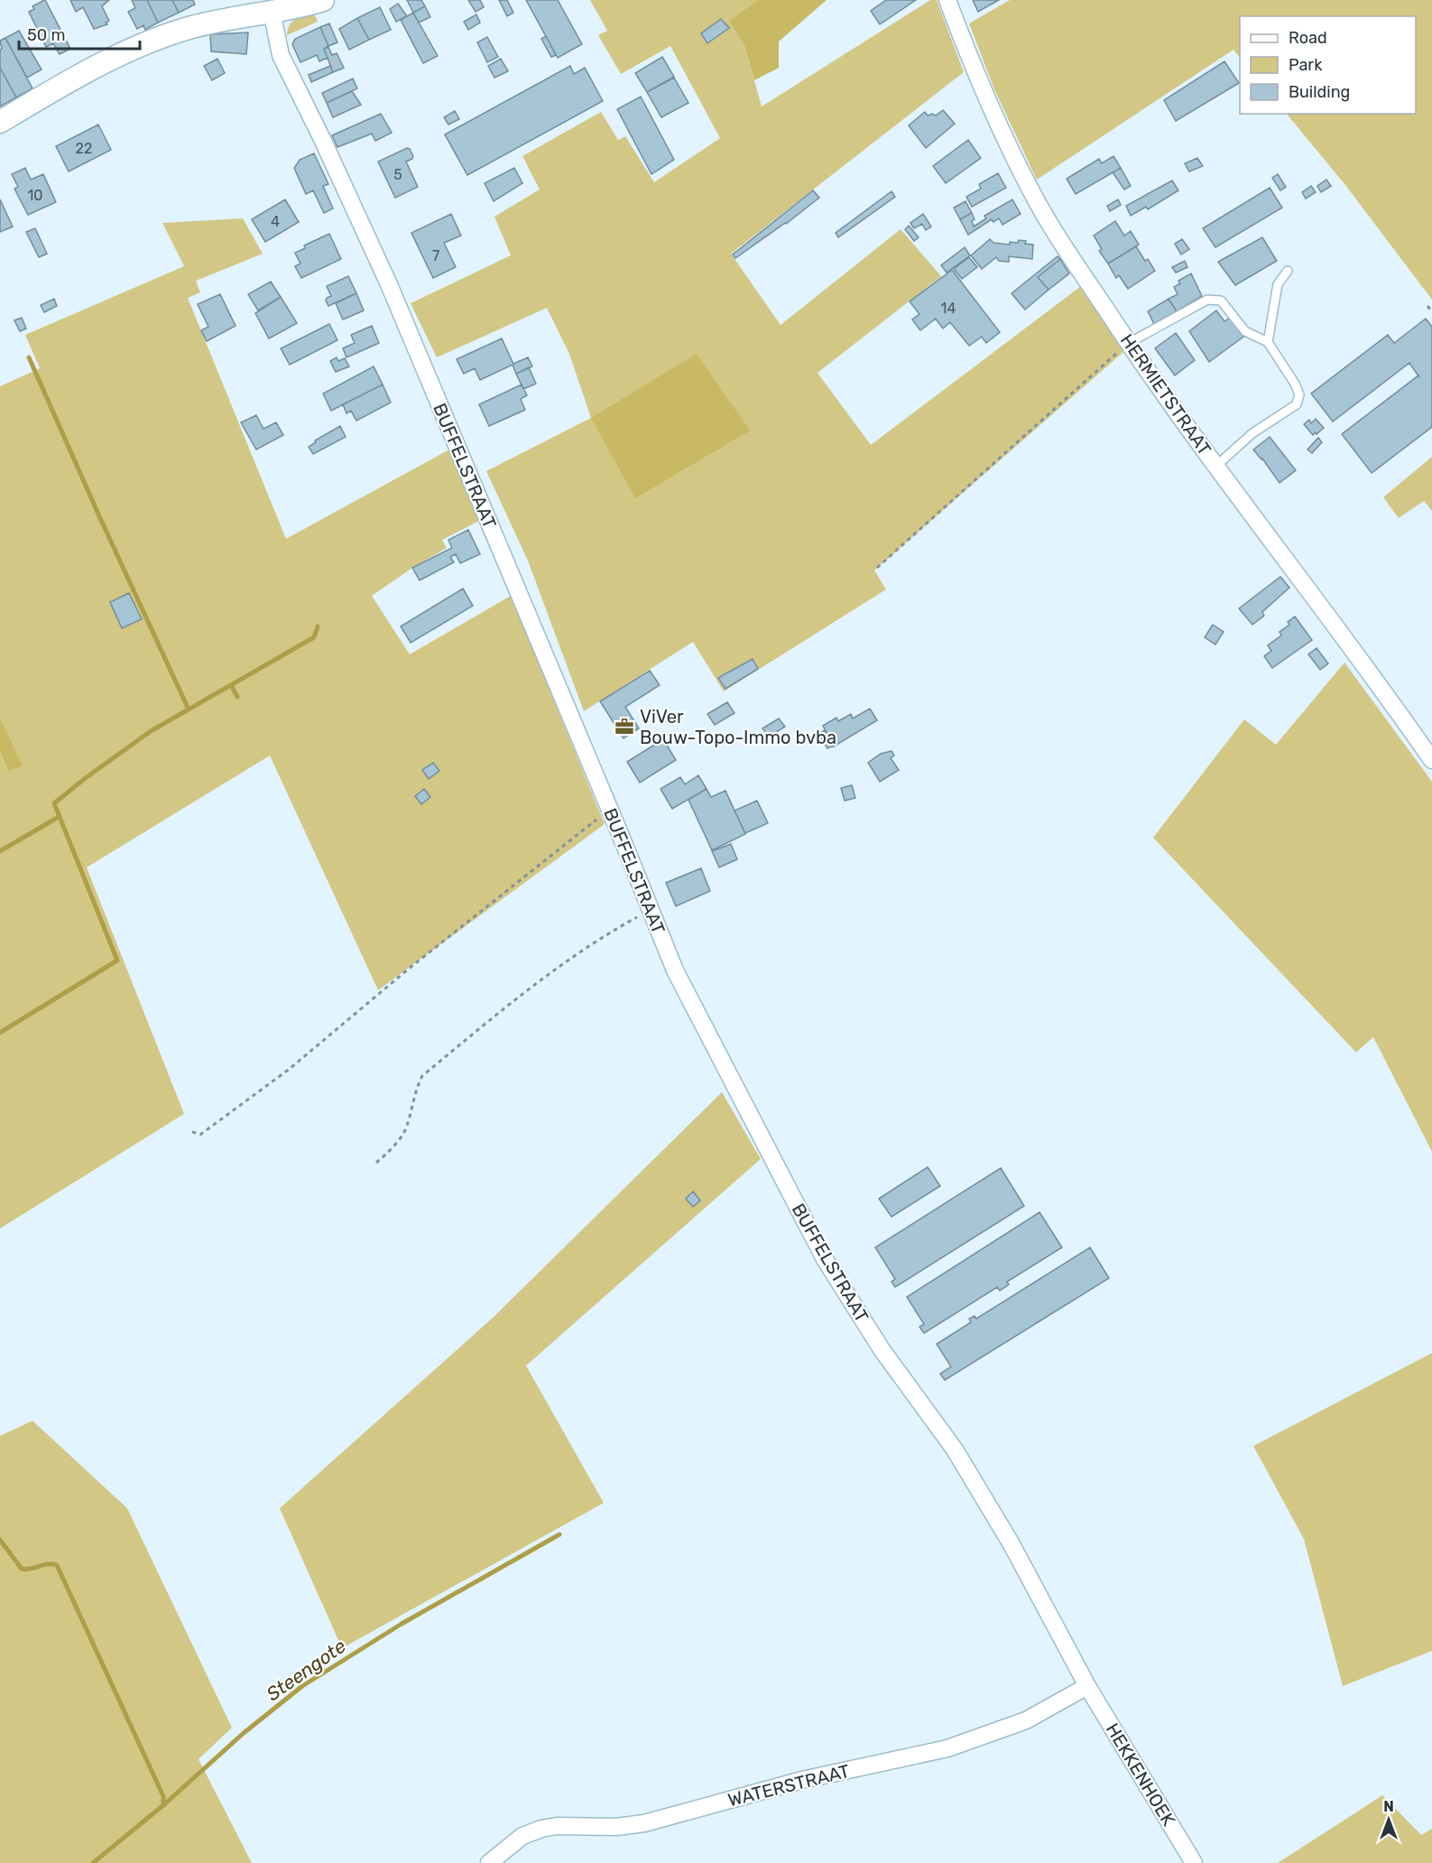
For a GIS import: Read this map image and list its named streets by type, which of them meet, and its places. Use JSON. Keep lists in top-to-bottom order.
{
  "streets": {
    "street": [
      "HERMIETSTRAAT",
      "BUFFELSTRAAT",
      "HEKKENHOEK",
      "WATERSTRAAT"
    ]
  },
  "crossings": [
    ["BUFFELSTRAAT", "HEKKENHOEK"],
    ["BUFFELSTRAAT", "WATERSTRAAT"],
    ["HEKKENHOEK", "WATERSTRAAT"]
  ],
  "water": ["Steengote"],
  "places": {
    "office": ["ViVer Bouw-Topo-Immo bvba"]
  },
  "house_numbers": [
    "22",
    "5",
    "10",
    "4",
    "7",
    "14"
  ],
  "legend": ["Road", "Park", "Building"],
  "scale_bar": "50 m",
  "north": "top"
}
